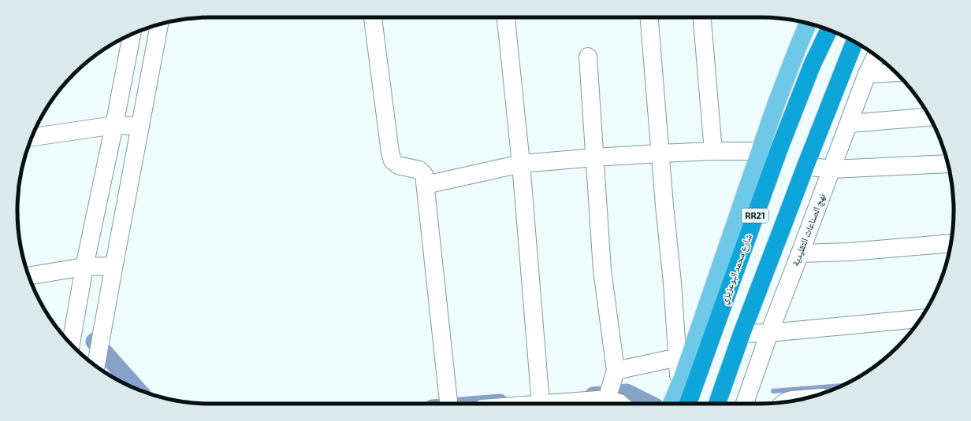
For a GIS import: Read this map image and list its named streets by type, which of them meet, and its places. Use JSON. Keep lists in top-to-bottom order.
{
  "streets": {
    "highway": ["RR21", "شارع محمد البوعزيزي"],
    "street": ["نهج الصناعات التقليدية"]
  }
}
